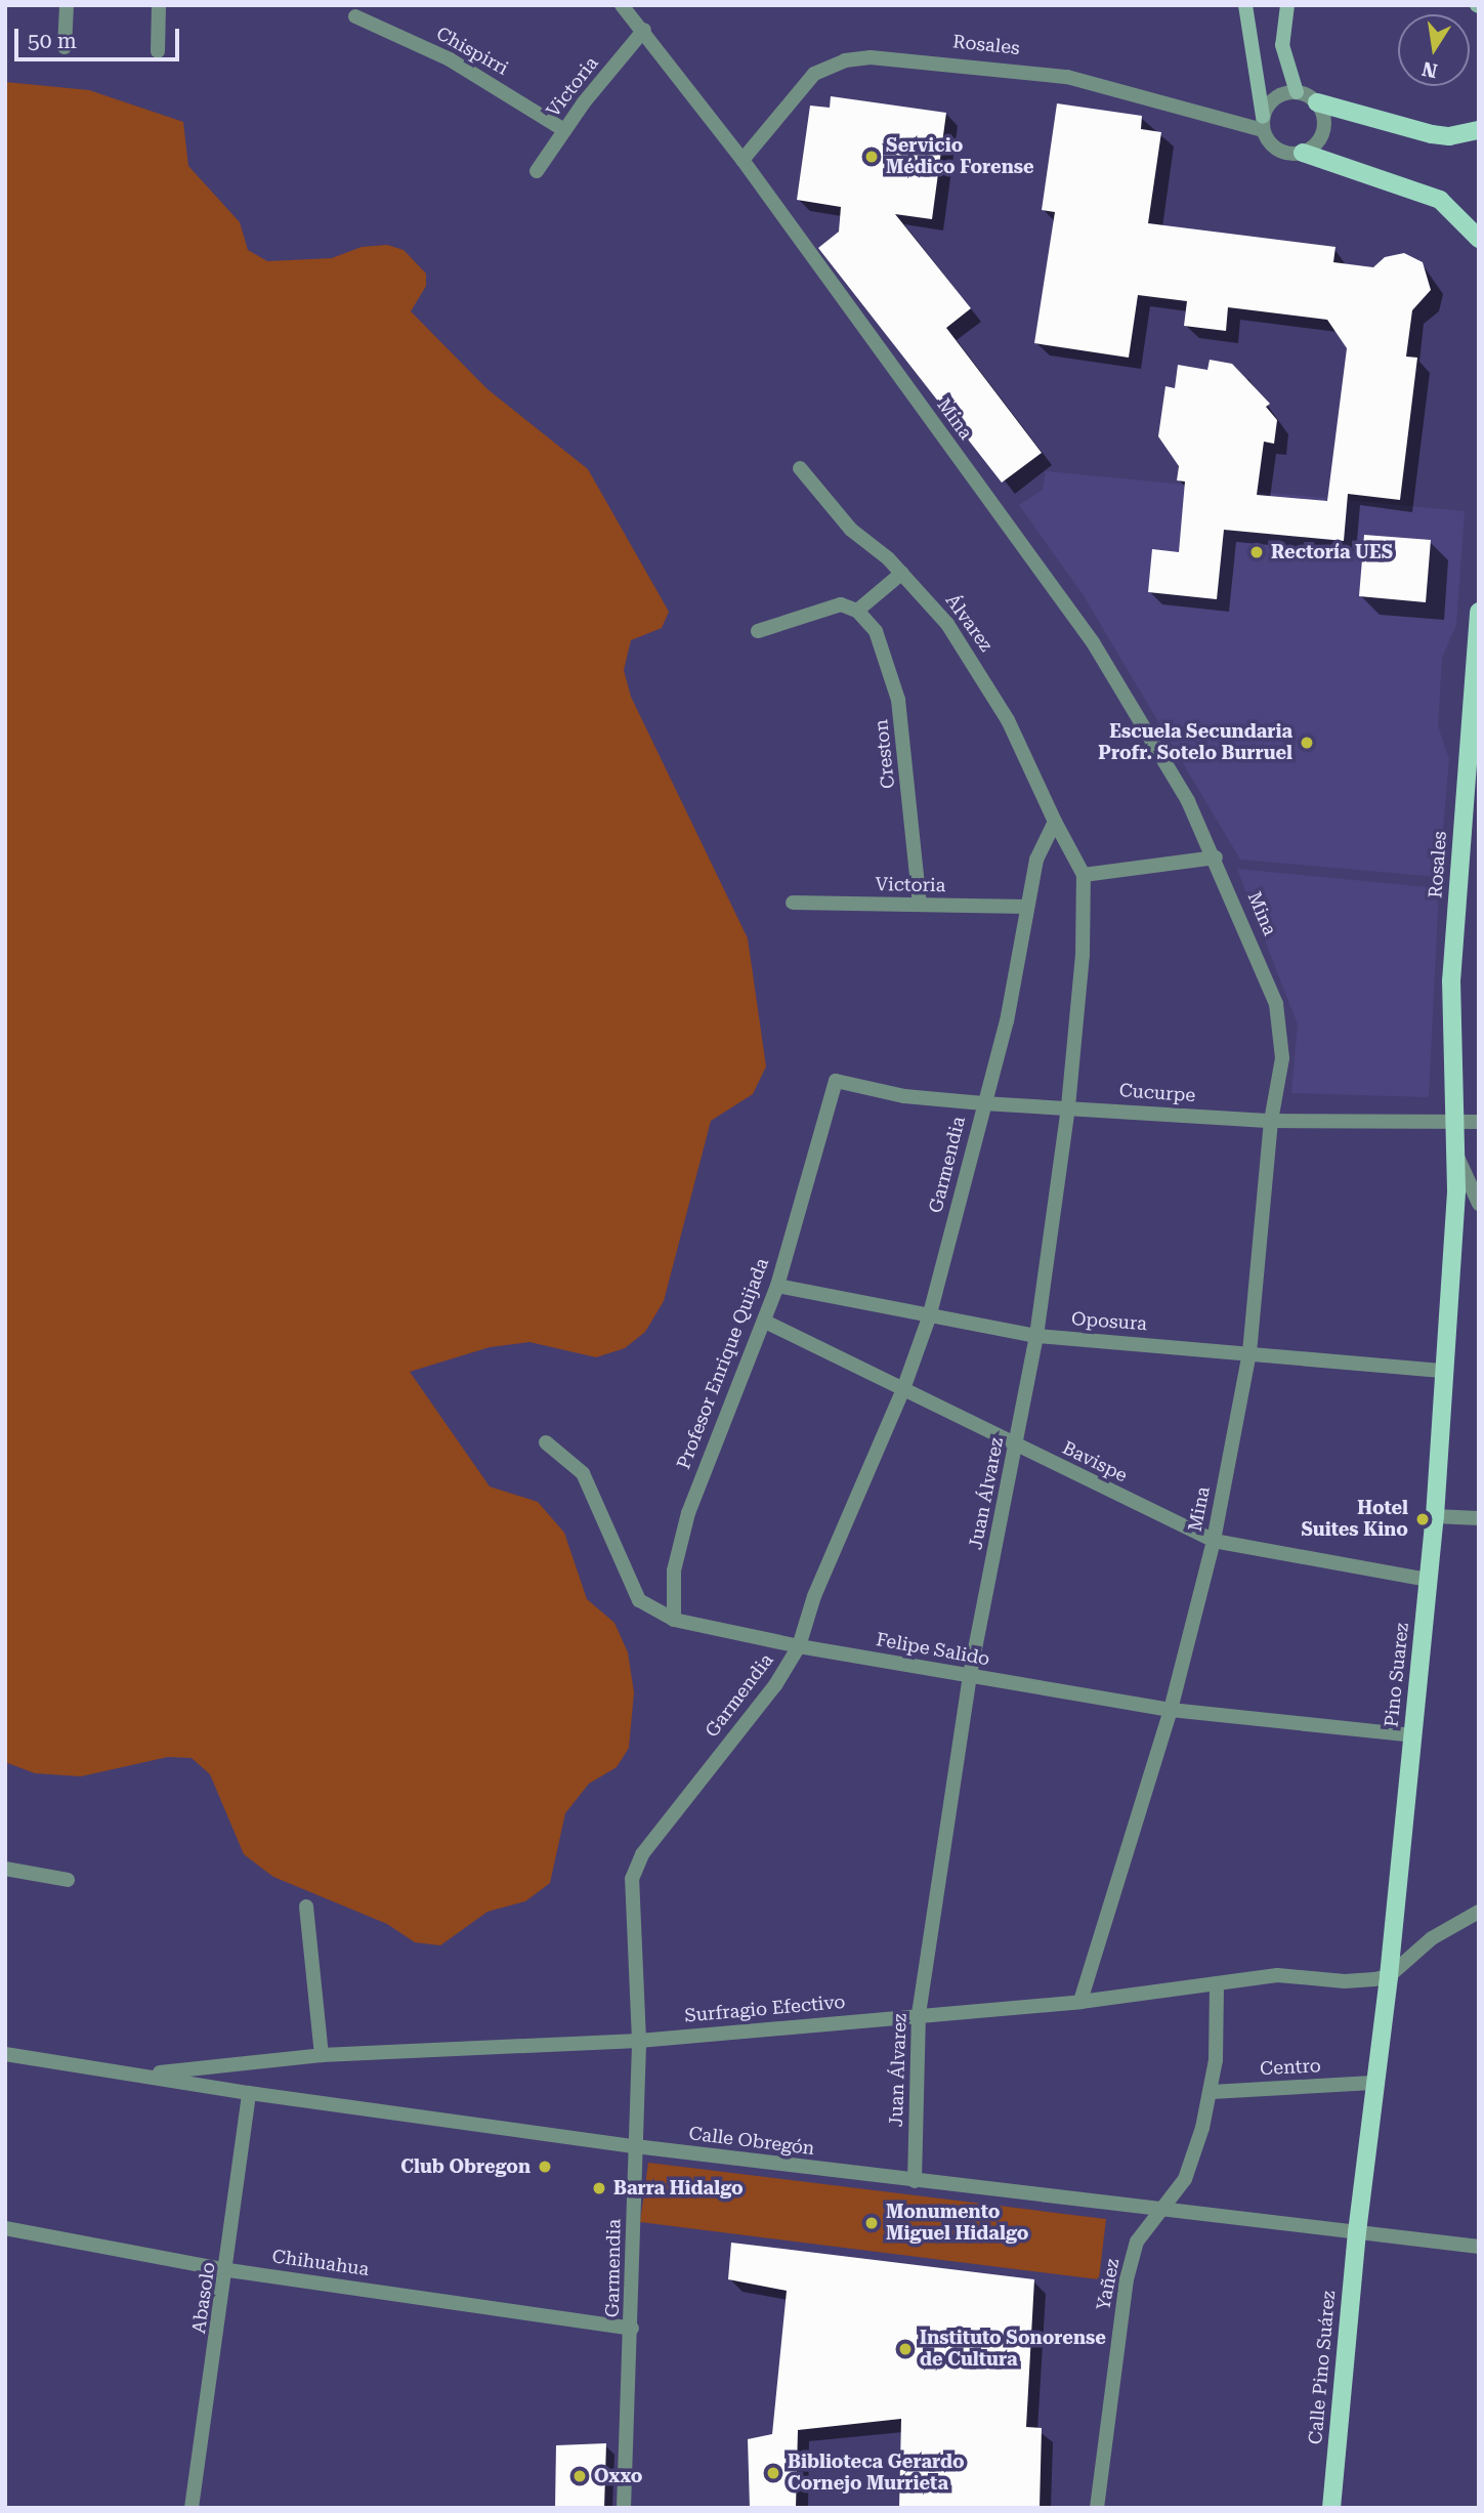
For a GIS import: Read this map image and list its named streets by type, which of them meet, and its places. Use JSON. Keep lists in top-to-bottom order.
{
  "streets": {
    "main road": ["Rosales", "Pino Suarez", "Calle Pino Suárez"],
    "street": [
      "Chispirri",
      "Victoria",
      "Mina",
      "Álvarez",
      "Creston",
      "Cucurpe",
      "Garmendia",
      "Oposura",
      "Profesor Enrique Quijada",
      "Bavispe",
      "Juan Álvarez",
      "Felipe Salido",
      "Surfragio Efectivo",
      "Centro",
      "Calle Obregón",
      "Chihuahua",
      "Yañez",
      "Abasolo"
    ]
  },
  "crossings": [
    ["Rosales", "Mina"],
    ["Rosales", "Cucurpe"],
    ["Rosales", "Pino Suarez"],
    ["Chispirri", "Victoria"],
    ["Victoria", "Mina"],
    ["Victoria", "Creston"],
    ["Victoria", "Garmendia"],
    ["Mina", "Cucurpe"],
    ["Mina", "Oposura"],
    ["Mina", "Bavispe"],
    ["Mina", "Felipe Salido"],
    ["Mina", "Surfragio Efectivo"],
    ["Álvarez", "Garmendia"],
    ["Álvarez", "Juan Álvarez"],
    ["Cucurpe", "Garmendia"],
    ["Cucurpe", "Profesor Enrique Quijada"],
    ["Cucurpe", "Juan Álvarez"],
    ["Cucurpe", "Pino Suarez"],
    ["Garmendia", "Oposura"],
    ["Garmendia", "Bavispe"],
    ["Garmendia", "Juan Álvarez"],
    ["Garmendia", "Felipe Salido"],
    ["Garmendia", "Surfragio Efectivo"],
    ["Garmendia", "Calle Obregón"],
    ["Garmendia", "Chihuahua"],
    ["Oposura", "Profesor Enrique Quijada"],
    ["Oposura", "Juan Álvarez"],
    ["Oposura", "Pino Suarez"],
    ["Profesor Enrique Quijada", "Bavispe"],
    ["Profesor Enrique Quijada", "Felipe Salido"],
    ["Bavispe", "Juan Álvarez"],
    ["Bavispe", "Pino Suarez"],
    ["Juan Álvarez", "Felipe Salido"],
    ["Juan Álvarez", "Surfragio Efectivo"],
    ["Juan Álvarez", "Calle Obregón"],
    ["Felipe Salido", "Pino Suarez"],
    ["Pino Suarez", "Surfragio Efectivo"],
    ["Pino Suarez", "Centro"],
    ["Pino Suarez", "Calle Obregón"],
    ["Pino Suarez", "Calle Pino Suárez"],
    ["Surfragio Efectivo", "Calle Obregón"],
    ["Surfragio Efectivo", "Yañez"],
    ["Centro", "Yañez"],
    ["Calle Obregón", "Yañez"],
    ["Calle Obregón", "Abasolo"],
    ["Calle Obregón", "Calle Pino Suárez"],
    ["Chihuahua", "Abasolo"]
  ],
  "places": [
    "Servicio Médico Forense",
    "Rectoría UES",
    "Escuela Secundaria Profr. Sotelo Burruel",
    "Hotel Suites Kino",
    "Club Obregon",
    "Barra Hidalgo",
    "Monumento Miguel Hidalgo",
    "Instituto Sonorense de Cultura",
    "Biblioteca Gerardo Cornejo Murrieta",
    "Oxxo"
  ],
  "scale_bar": "50 m",
  "north": "bottom"
}
